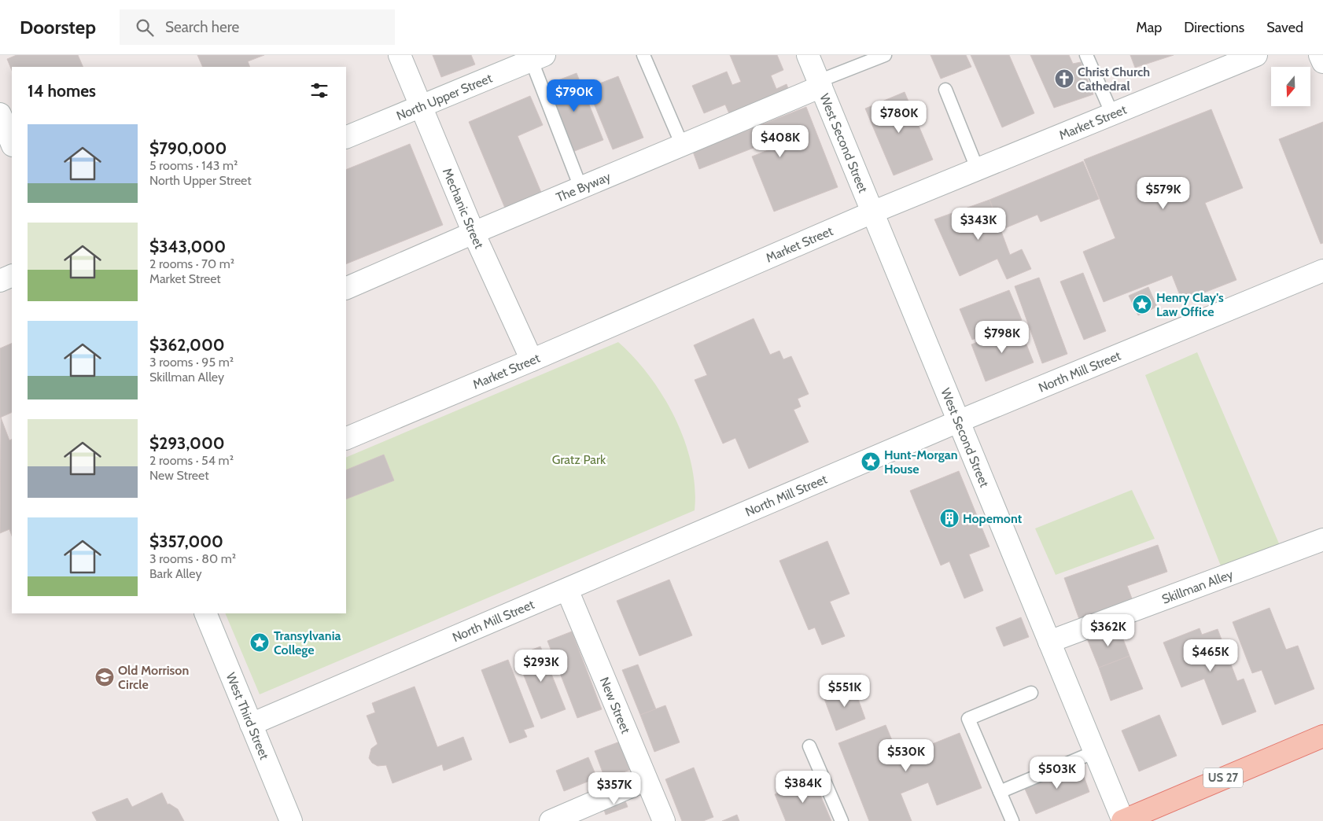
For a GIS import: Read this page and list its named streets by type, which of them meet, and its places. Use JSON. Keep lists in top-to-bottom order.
{
  "streets": {
    "main road": ["US 27"],
    "street": [
      "North Upper Street",
      "Market Street",
      "West Second Street",
      "The Byway",
      "Mechanic Street",
      "North Mill Street",
      "Skillman Alley",
      "New Street",
      "West Third Street"
    ]
  },
  "crossings": [
    ["North Upper Street", "Mechanic Street"],
    ["Market Street", "West Second Street"],
    ["Market Street", "Mechanic Street"],
    ["West Second Street", "The Byway"],
    ["West Second Street", "North Mill Street"],
    ["West Second Street", "Skillman Alley"],
    ["West Second Street", "US 27"],
    ["The Byway", "Mechanic Street"],
    ["North Mill Street", "New Street"],
    ["North Mill Street", "West Third Street"]
  ],
  "parks": ["Gratz Park"],
  "places": {
    "church": ["Christ Church Cathedral"],
    "place": ["Henry Clay's Law Office", "Hunt-Morgan House", "Transylvania College"],
    "building": ["Hopemont"],
    "school or university": ["Old Morrison Circle"]
  },
  "north": "bottom",
  "page": {
    "header": "Doorstep",
    "search": "Search here",
    "nav": ["Map", "Directions", "Saved"],
    "heading": "14 homes",
    "price": [
      "$790K",
      "$780K",
      "$408K",
      "$579K",
      "$343K",
      "$798K",
      "$362K",
      "$465K",
      "$293K",
      "$551K",
      "$530K",
      "$503K",
      "$384K",
      "$357K"
    ],
    "list": [
      {
        "name": "$790,000",
        "note": "5 rooms · 143 m² · North Upper Street"
      },
      {
        "name": "$343,000",
        "note": "2 rooms · 70 m² · Market Street"
      },
      {
        "name": "$362,000",
        "note": "3 rooms · 95 m² · Skillman Alley"
      },
      {
        "name": "$293,000",
        "note": "2 rooms · 54 m² · New Street"
      },
      {
        "name": "$357,000",
        "note": "3 rooms · 80 m² · Bark Alley"
      }
    ]
  }
}
